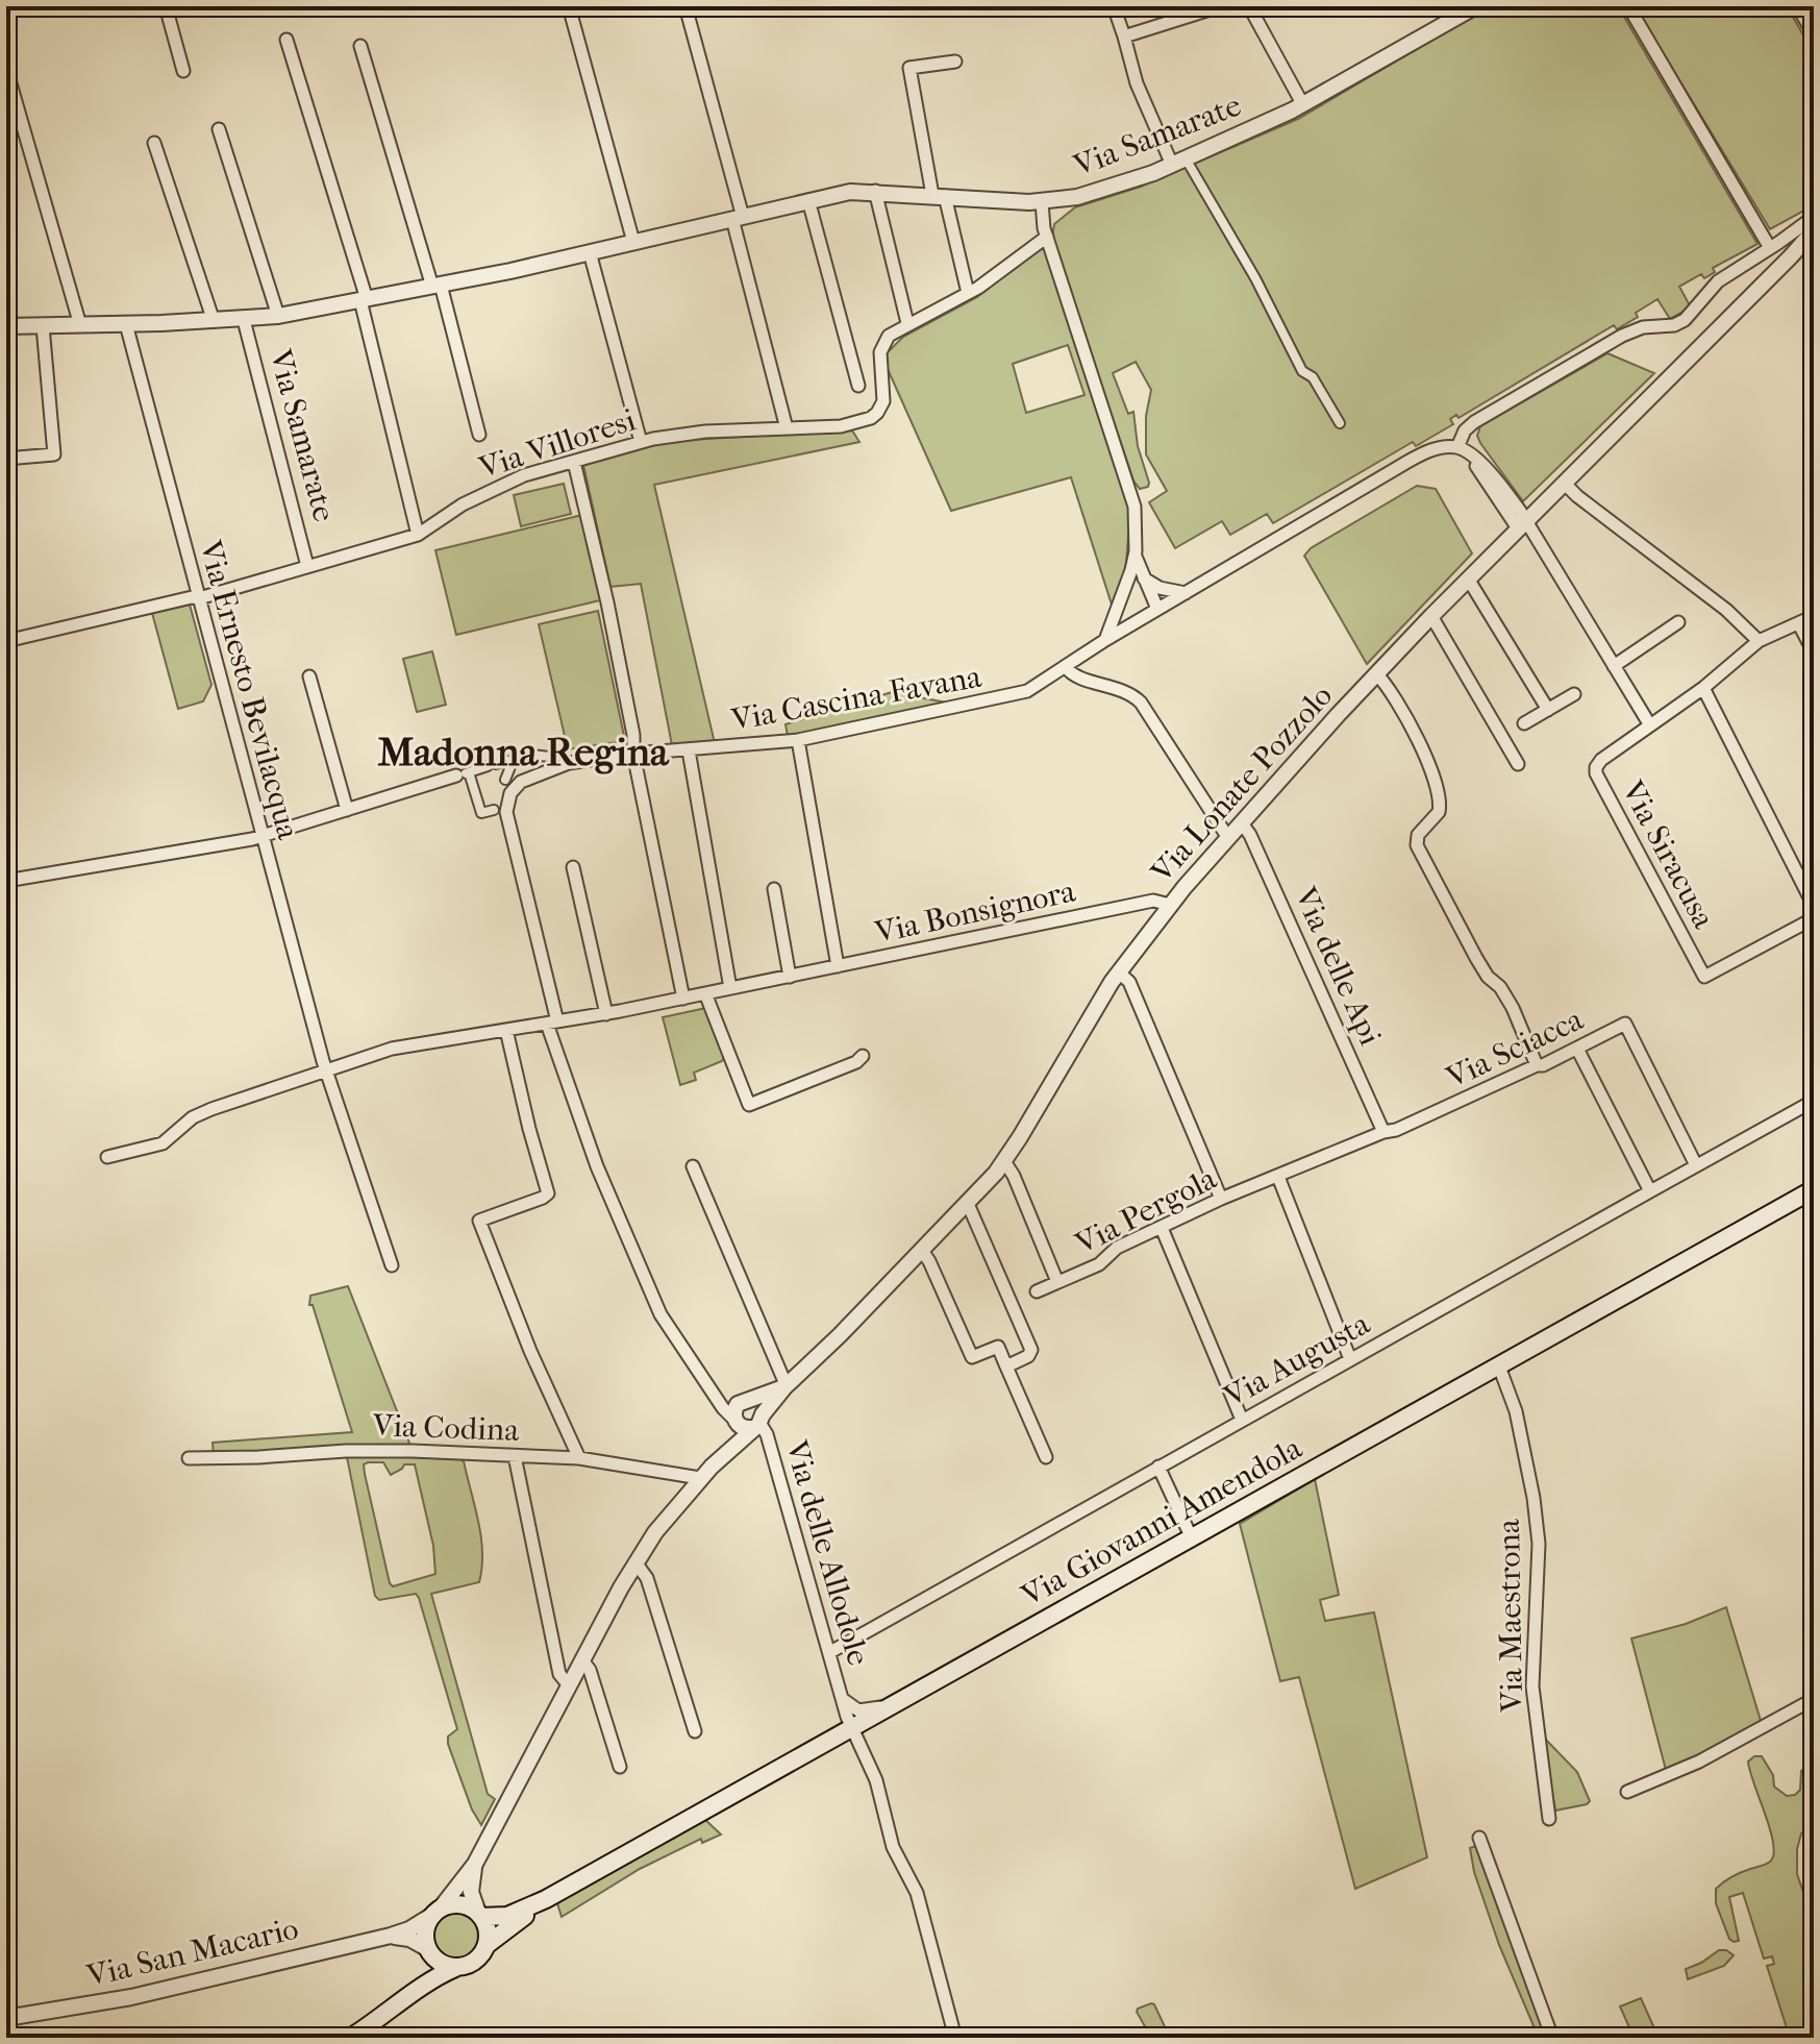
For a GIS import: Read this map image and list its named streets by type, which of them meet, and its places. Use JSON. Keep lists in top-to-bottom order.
{
  "streets": {
    "main road": ["Via Giovanni Amendola"],
    "street": [
      "Via Samarate",
      "Via Villoresi",
      "Via Ernesto Bevilacqua",
      "Via Cascina Favana",
      "Via Lonate Pozzolo",
      "Via Siracusa",
      "Via Bonsignora",
      "Via delle Api",
      "Via Sciacca",
      "Via Pergola",
      "Via Augusta",
      "Via Codina",
      "Via delle Allodole",
      "Via Maestrona",
      "Via San Macario"
    ]
  },
  "crossings": [
    ["Via Samarate", "Via Villoresi"],
    ["Via Samarate", "Via Ernesto Bevilacqua"],
    ["Via Villoresi", "Via Ernesto Bevilacqua"],
    ["Via Ernesto Bevilacqua", "Via Bonsignora"],
    ["Via Cascina Favana", "Via delle Allodole"],
    ["Via Lonate Pozzolo", "Via Bonsignora"],
    ["Via Lonate Pozzolo", "Via delle Api"],
    ["Via Lonate Pozzolo", "Via Codina"],
    ["Via Lonate Pozzolo", "Via delle Allodole"],
    ["Via Bonsignora", "Via delle Allodole"],
    ["Via delle Api", "Via Sciacca"],
    ["Via Sciacca", "Via Pergola"],
    ["Via Sciacca", "Via Augusta"],
    ["Via Augusta", "Via delle Allodole"],
    ["Via Giovanni Amendola", "Via delle Allodole"],
    ["Via Giovanni Amendola", "Via Maestrona"]
  ],
  "districts": ["Madonna Regina"]
}
